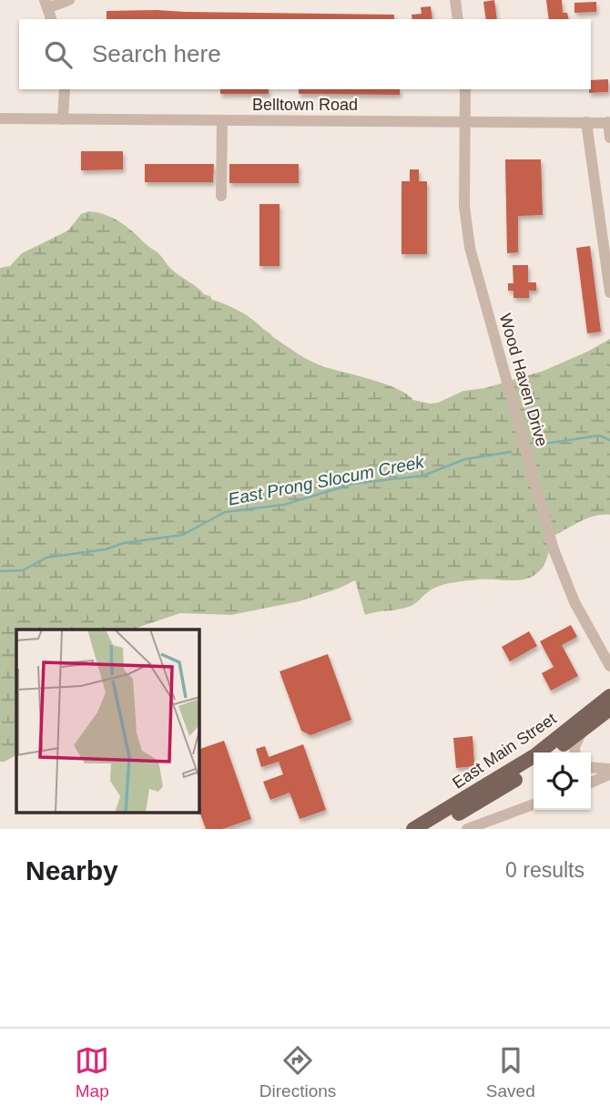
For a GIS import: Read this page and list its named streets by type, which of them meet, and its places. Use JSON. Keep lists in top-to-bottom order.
{
  "streets": {
    "main road": ["East Main Street"],
    "street": ["Belltown Road", "Wood Haven Drive"]
  },
  "crossings": [
    ["Belltown Road", "Wood Haven Drive"]
  ],
  "water": ["East Prong Slocum Creek"],
  "page": {
    "search": "Search here",
    "heading": ["Nearby", "0 results"],
    "nav": ["Map", "Directions", "Saved"]
  }
}
